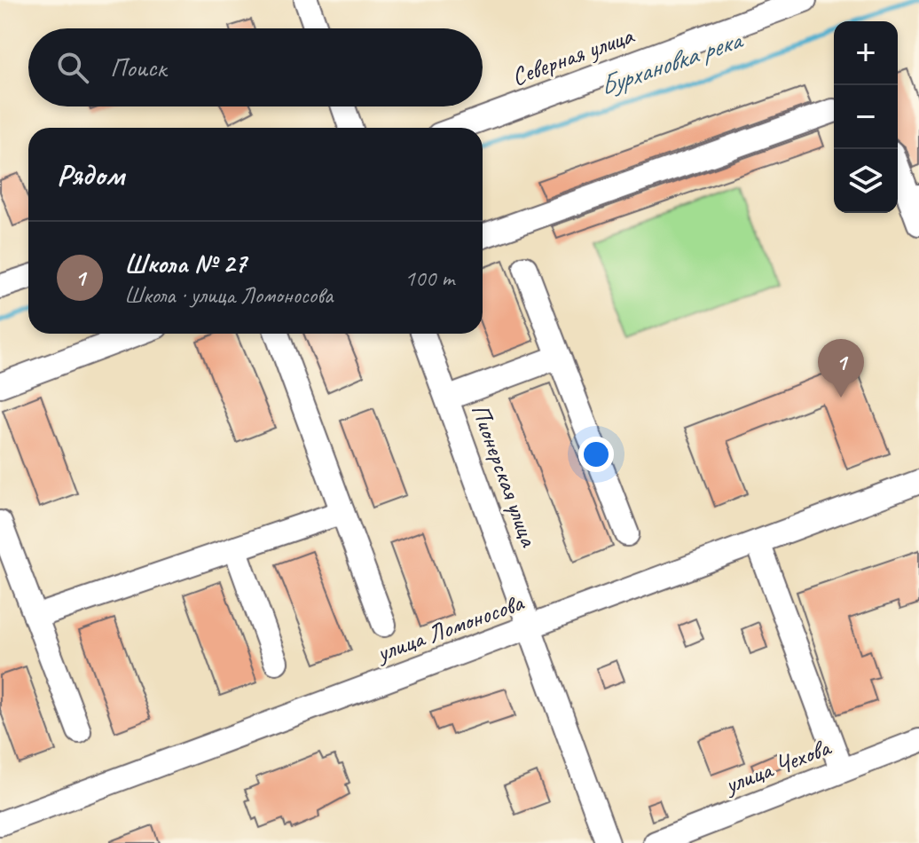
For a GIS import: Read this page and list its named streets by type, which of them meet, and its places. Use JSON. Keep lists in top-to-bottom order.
{
  "streets": {
    "street": [
      "Северная улица",
      "Пионерская улица",
      "улица Ломоносова",
      "улица Чехова"
    ]
  },
  "crossings": [
    ["Пионерская улица", "улица Ломоносова"]
  ],
  "water": ["Бурхановка река"],
  "page": {
    "map_buttons": ["+", "−"],
    "search": "Поиск",
    "heading": "Рядом",
    "list": [
      {
        "mark": "1",
        "name": "Школа № 27",
        "note": "Школа · улица Ломоносова",
        "value": "100 m"
      }
    ],
    "pins": "1"
  }
}
